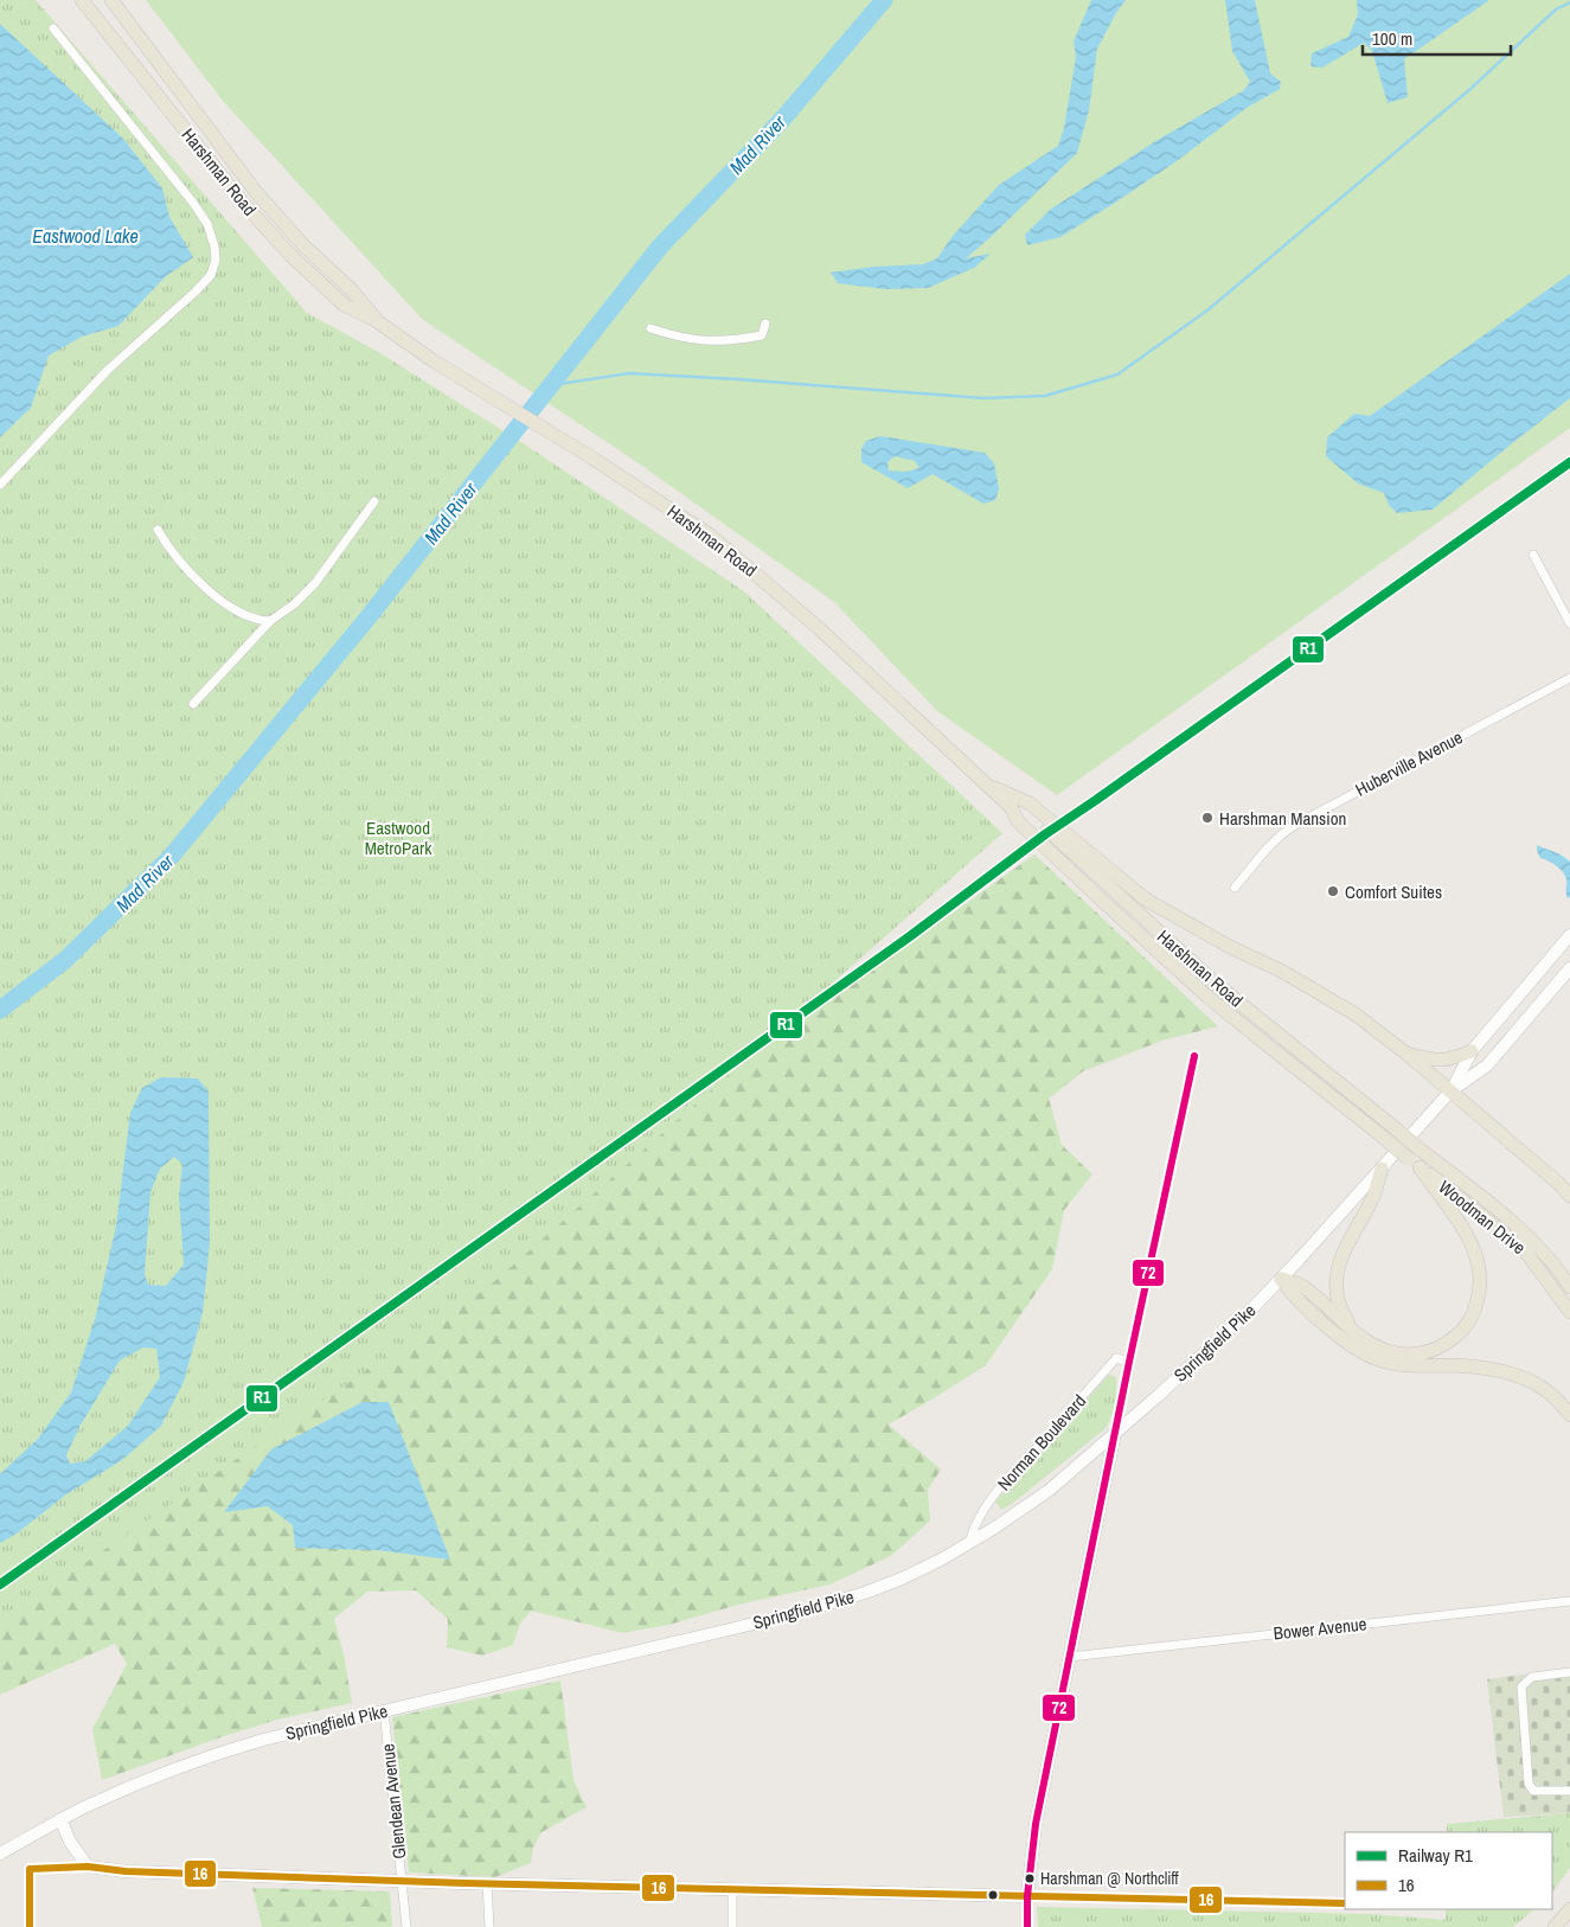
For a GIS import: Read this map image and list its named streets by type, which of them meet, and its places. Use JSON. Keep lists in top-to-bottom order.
{
  "streets": {
    "main road": ["Harshman Road", "Woodman Drive", "Springfield Pike"],
    "street": [
      "Huberville Avenue",
      "Norman Boulevard",
      "Bower Avenue",
      "Glendean Avenue"
    ]
  },
  "crossings": [
    ["Springfield Pike", "Norman Boulevard"],
    ["Springfield Pike", "Glendean Avenue"]
  ],
  "water": ["Mad River", "Eastwood Lake"],
  "parks": ["Eastwood MetroPark"],
  "places": ["Harshman Mansion", "Comfort Suites", "Harshman @ Northcliff"],
  "lines": ["rail line R1", "transit line 72", "transit line 16"],
  "legend": ["Railway R1", "16"],
  "scale_bar": "100 m"
}
